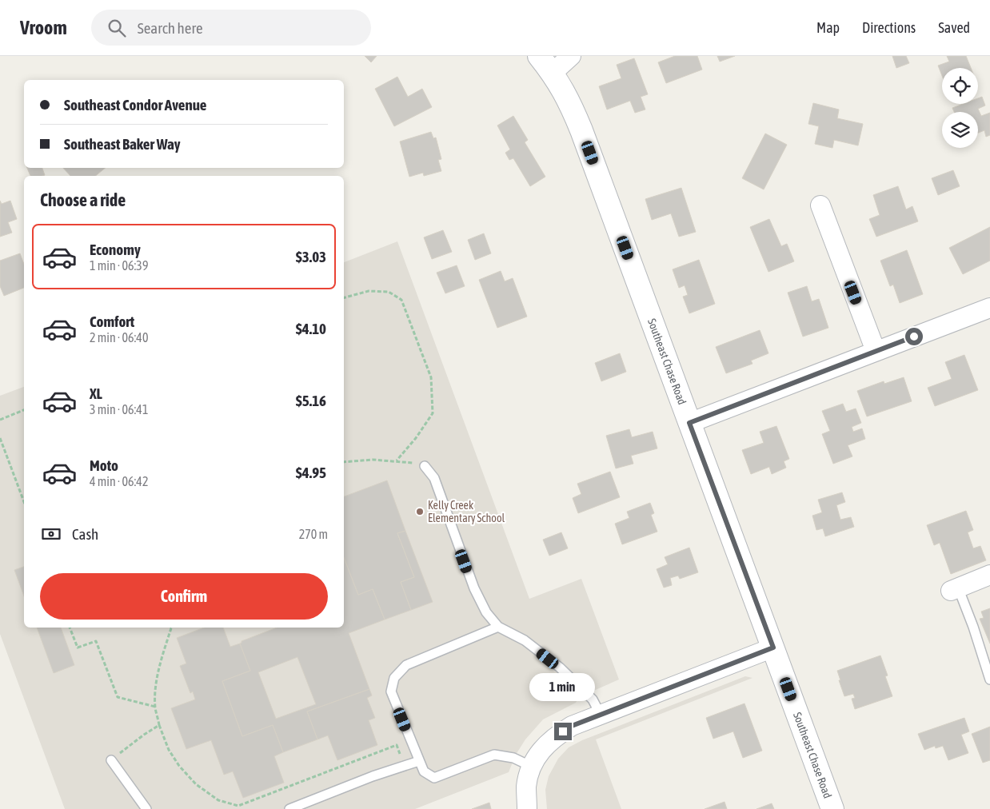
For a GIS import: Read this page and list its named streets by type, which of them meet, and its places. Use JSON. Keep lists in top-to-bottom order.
{
  "streets": {
    "street": ["Southeast Chase Road"]
  },
  "places": ["Kelly Creek Elementary School"],
  "page": {
    "header": "Vroom",
    "search": "Search here",
    "nav": ["Map", "Directions", "Saved"],
    "banner": ["Southeast Condor Avenue", "Southeast Baker Way"],
    "heading": "Choose a ride",
    "list": [
      {
        "name": "Economy",
        "note": "1 min · 06:39",
        "value": "$3.03"
      },
      {
        "name": "Comfort",
        "note": "2 min · 06:40",
        "value": "$4.10"
      },
      {
        "name": "XL",
        "note": "3 min · 06:41",
        "value": "$5.16"
      },
      {
        "name": "Moto",
        "note": "4 min · 06:42",
        "value": "$4.95"
      }
    ],
    "pay": ["Cash", "270 m"],
    "buttons": "Confirm",
    "bubble": "1 min"
  }
}
